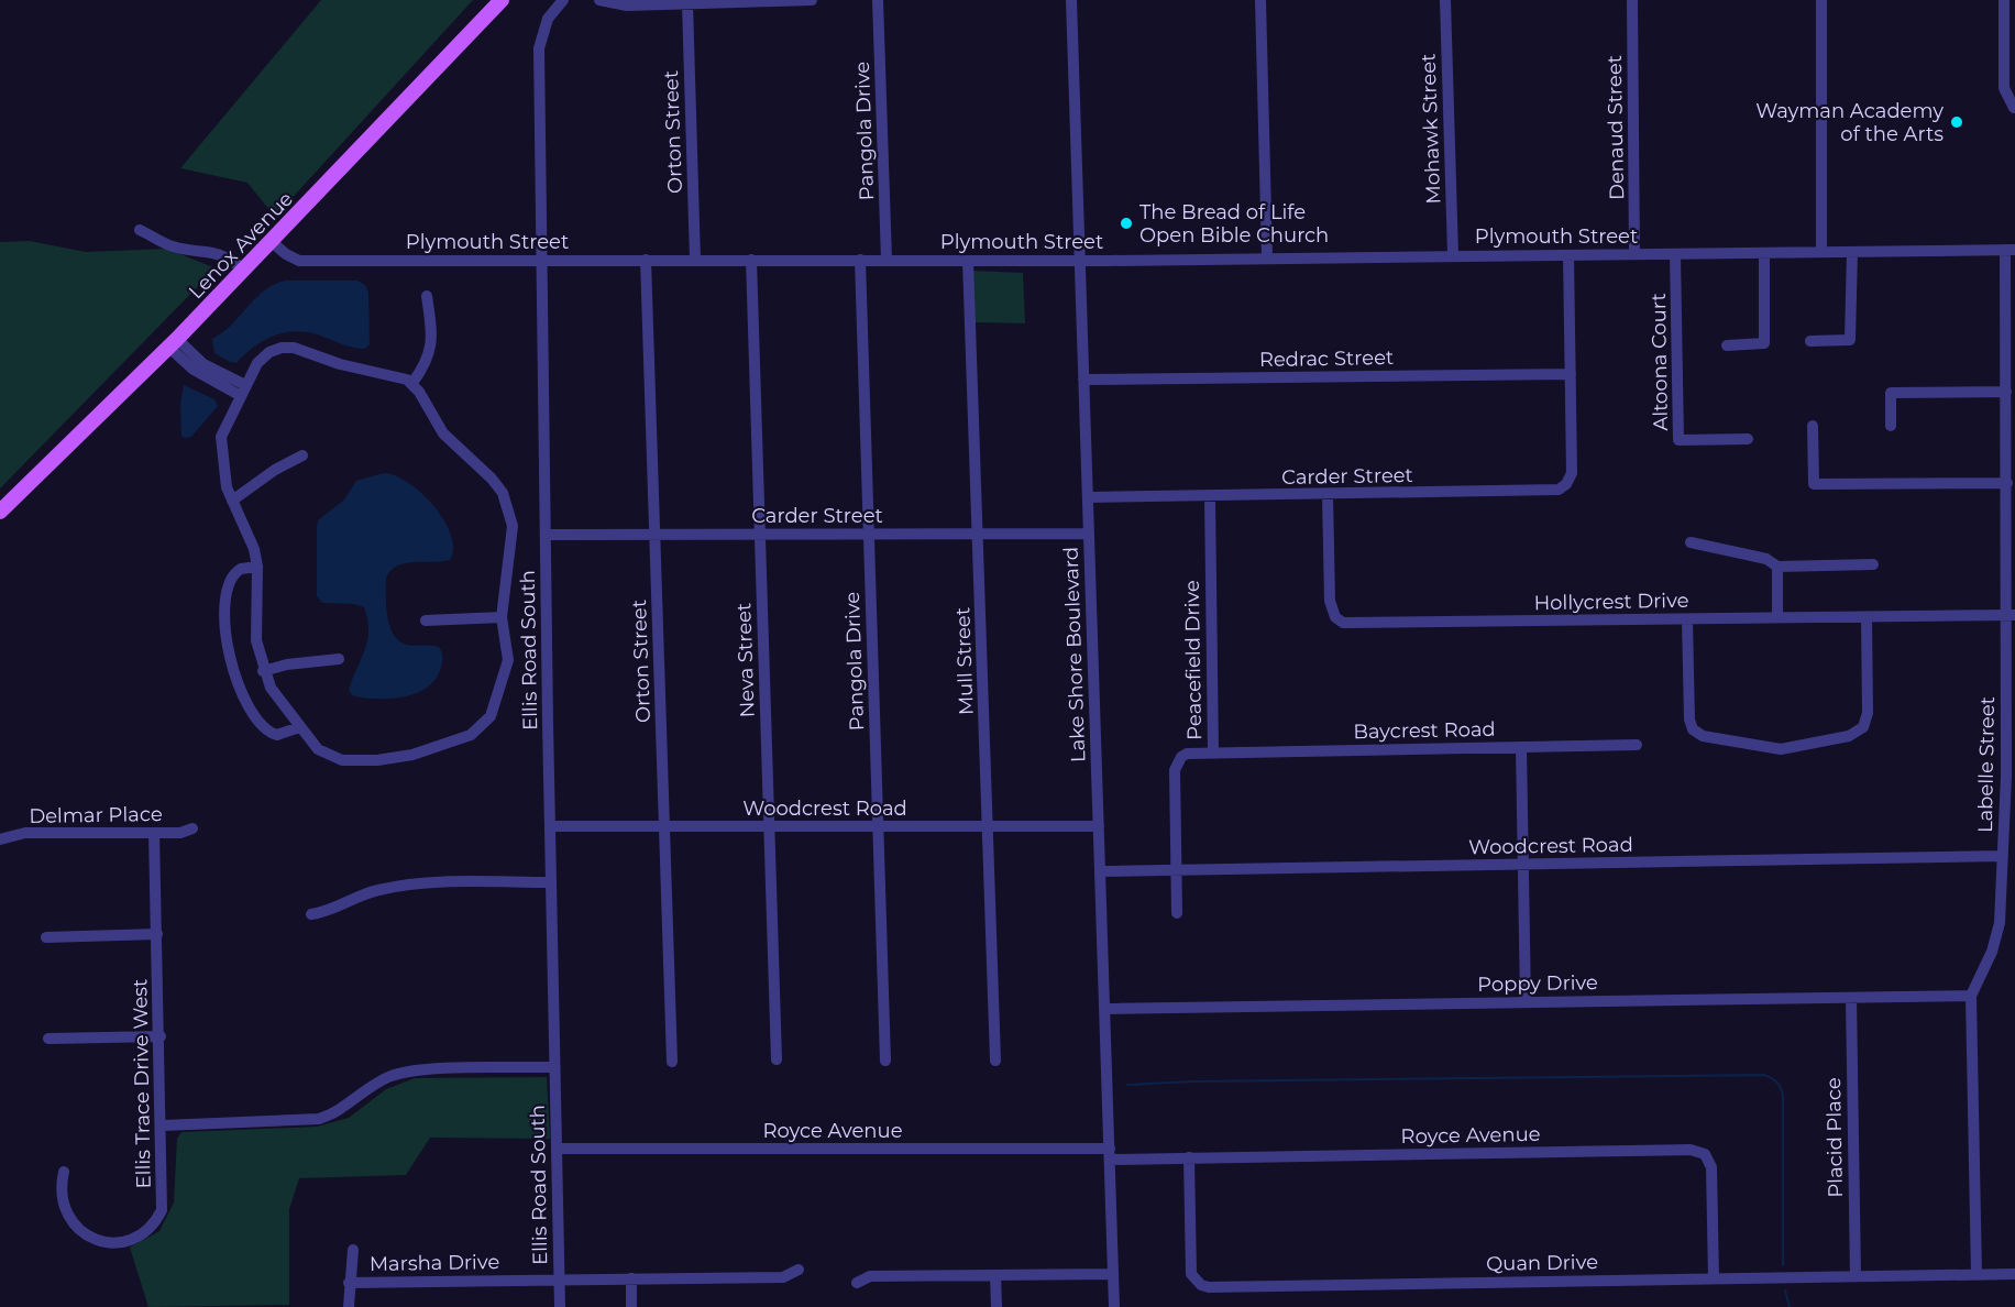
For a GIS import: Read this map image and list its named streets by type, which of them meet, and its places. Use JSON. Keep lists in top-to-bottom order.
{
  "streets": {
    "main road": ["Lenox Avenue"],
    "street": [
      "Denaud Street",
      "Mohawk Street",
      "Pangola Drive",
      "Orton Street",
      "Plymouth Street",
      "Redrac Street",
      "Altoona Court",
      "Carder Street",
      "Hollycrest Drive",
      "Ellis Road South",
      "Lake Shore Boulevard",
      "Neva Street",
      "Peacefield Drive",
      "Mull Street",
      "Baycrest Road",
      "Labelle Street",
      "Woodcrest Road",
      "Delmar Place",
      "Poppy Drive",
      "Ellis Trace Drive West",
      "Royce Avenue",
      "Placid Place",
      "Marsha Drive",
      "Quan Drive"
    ]
  },
  "crossings": [
    ["Denaud Street", "Plymouth Street"],
    ["Mohawk Street", "Plymouth Street"],
    ["Pangola Drive", "Plymouth Street"],
    ["Pangola Drive", "Carder Street"],
    ["Pangola Drive", "Woodcrest Road"],
    ["Orton Street", "Plymouth Street"],
    ["Orton Street", "Carder Street"],
    ["Orton Street", "Woodcrest Road"],
    ["Plymouth Street", "Lenox Avenue"],
    ["Plymouth Street", "Altoona Court"],
    ["Plymouth Street", "Ellis Road South"],
    ["Plymouth Street", "Lake Shore Boulevard"],
    ["Plymouth Street", "Neva Street"],
    ["Plymouth Street", "Mull Street"],
    ["Plymouth Street", "Labelle Street"],
    ["Redrac Street", "Carder Street"],
    ["Redrac Street", "Lake Shore Boulevard"],
    ["Carder Street", "Hollycrest Drive"],
    ["Carder Street", "Ellis Road South"],
    ["Carder Street", "Lake Shore Boulevard"],
    ["Carder Street", "Neva Street"],
    ["Carder Street", "Peacefield Drive"],
    ["Carder Street", "Mull Street"],
    ["Hollycrest Drive", "Labelle Street"],
    ["Ellis Road South", "Woodcrest Road"],
    ["Ellis Road South", "Royce Avenue"],
    ["Ellis Road South", "Marsha Drive"],
    ["Lake Shore Boulevard", "Woodcrest Road"],
    ["Lake Shore Boulevard", "Poppy Drive"],
    ["Lake Shore Boulevard", "Royce Avenue"],
    ["Neva Street", "Woodcrest Road"],
    ["Peacefield Drive", "Baycrest Road"],
    ["Peacefield Drive", "Woodcrest Road"],
    ["Mull Street", "Woodcrest Road"],
    ["Labelle Street", "Woodcrest Road"],
    ["Labelle Street", "Poppy Drive"],
    ["Labelle Street", "Quan Drive"],
    ["Delmar Place", "Ellis Trace Drive West"],
    ["Poppy Drive", "Placid Place"],
    ["Royce Avenue", "Quan Drive"],
    ["Placid Place", "Quan Drive"]
  ],
  "places": ["Wayman Academy of the Arts", "The Bread of Life Open Bible Church"]
}
